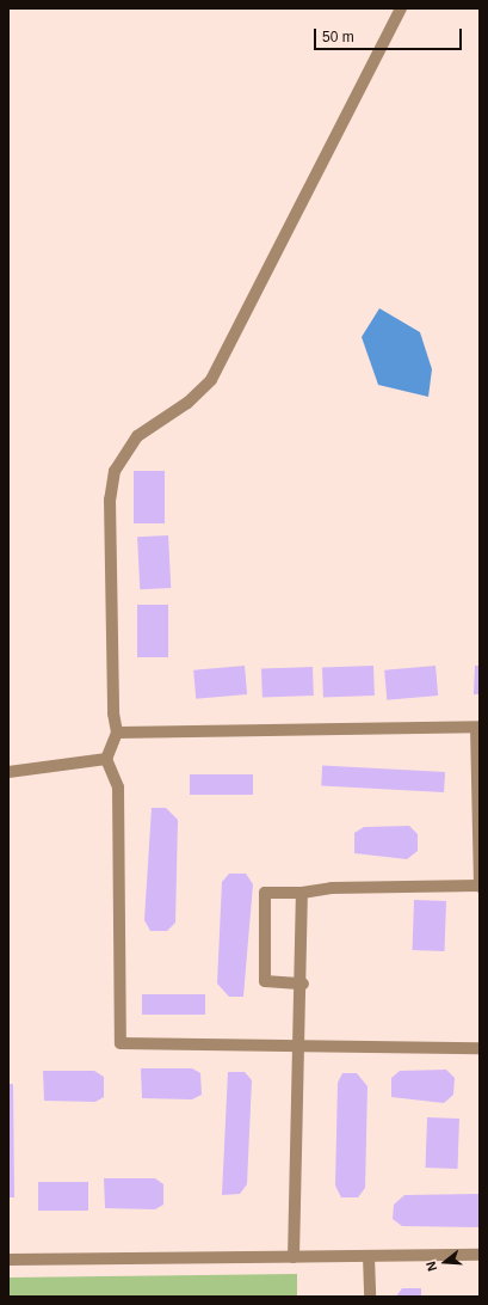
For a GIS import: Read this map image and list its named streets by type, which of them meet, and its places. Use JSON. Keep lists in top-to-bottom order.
{
  "scale_bar": "50 m",
  "north": "left"
}
